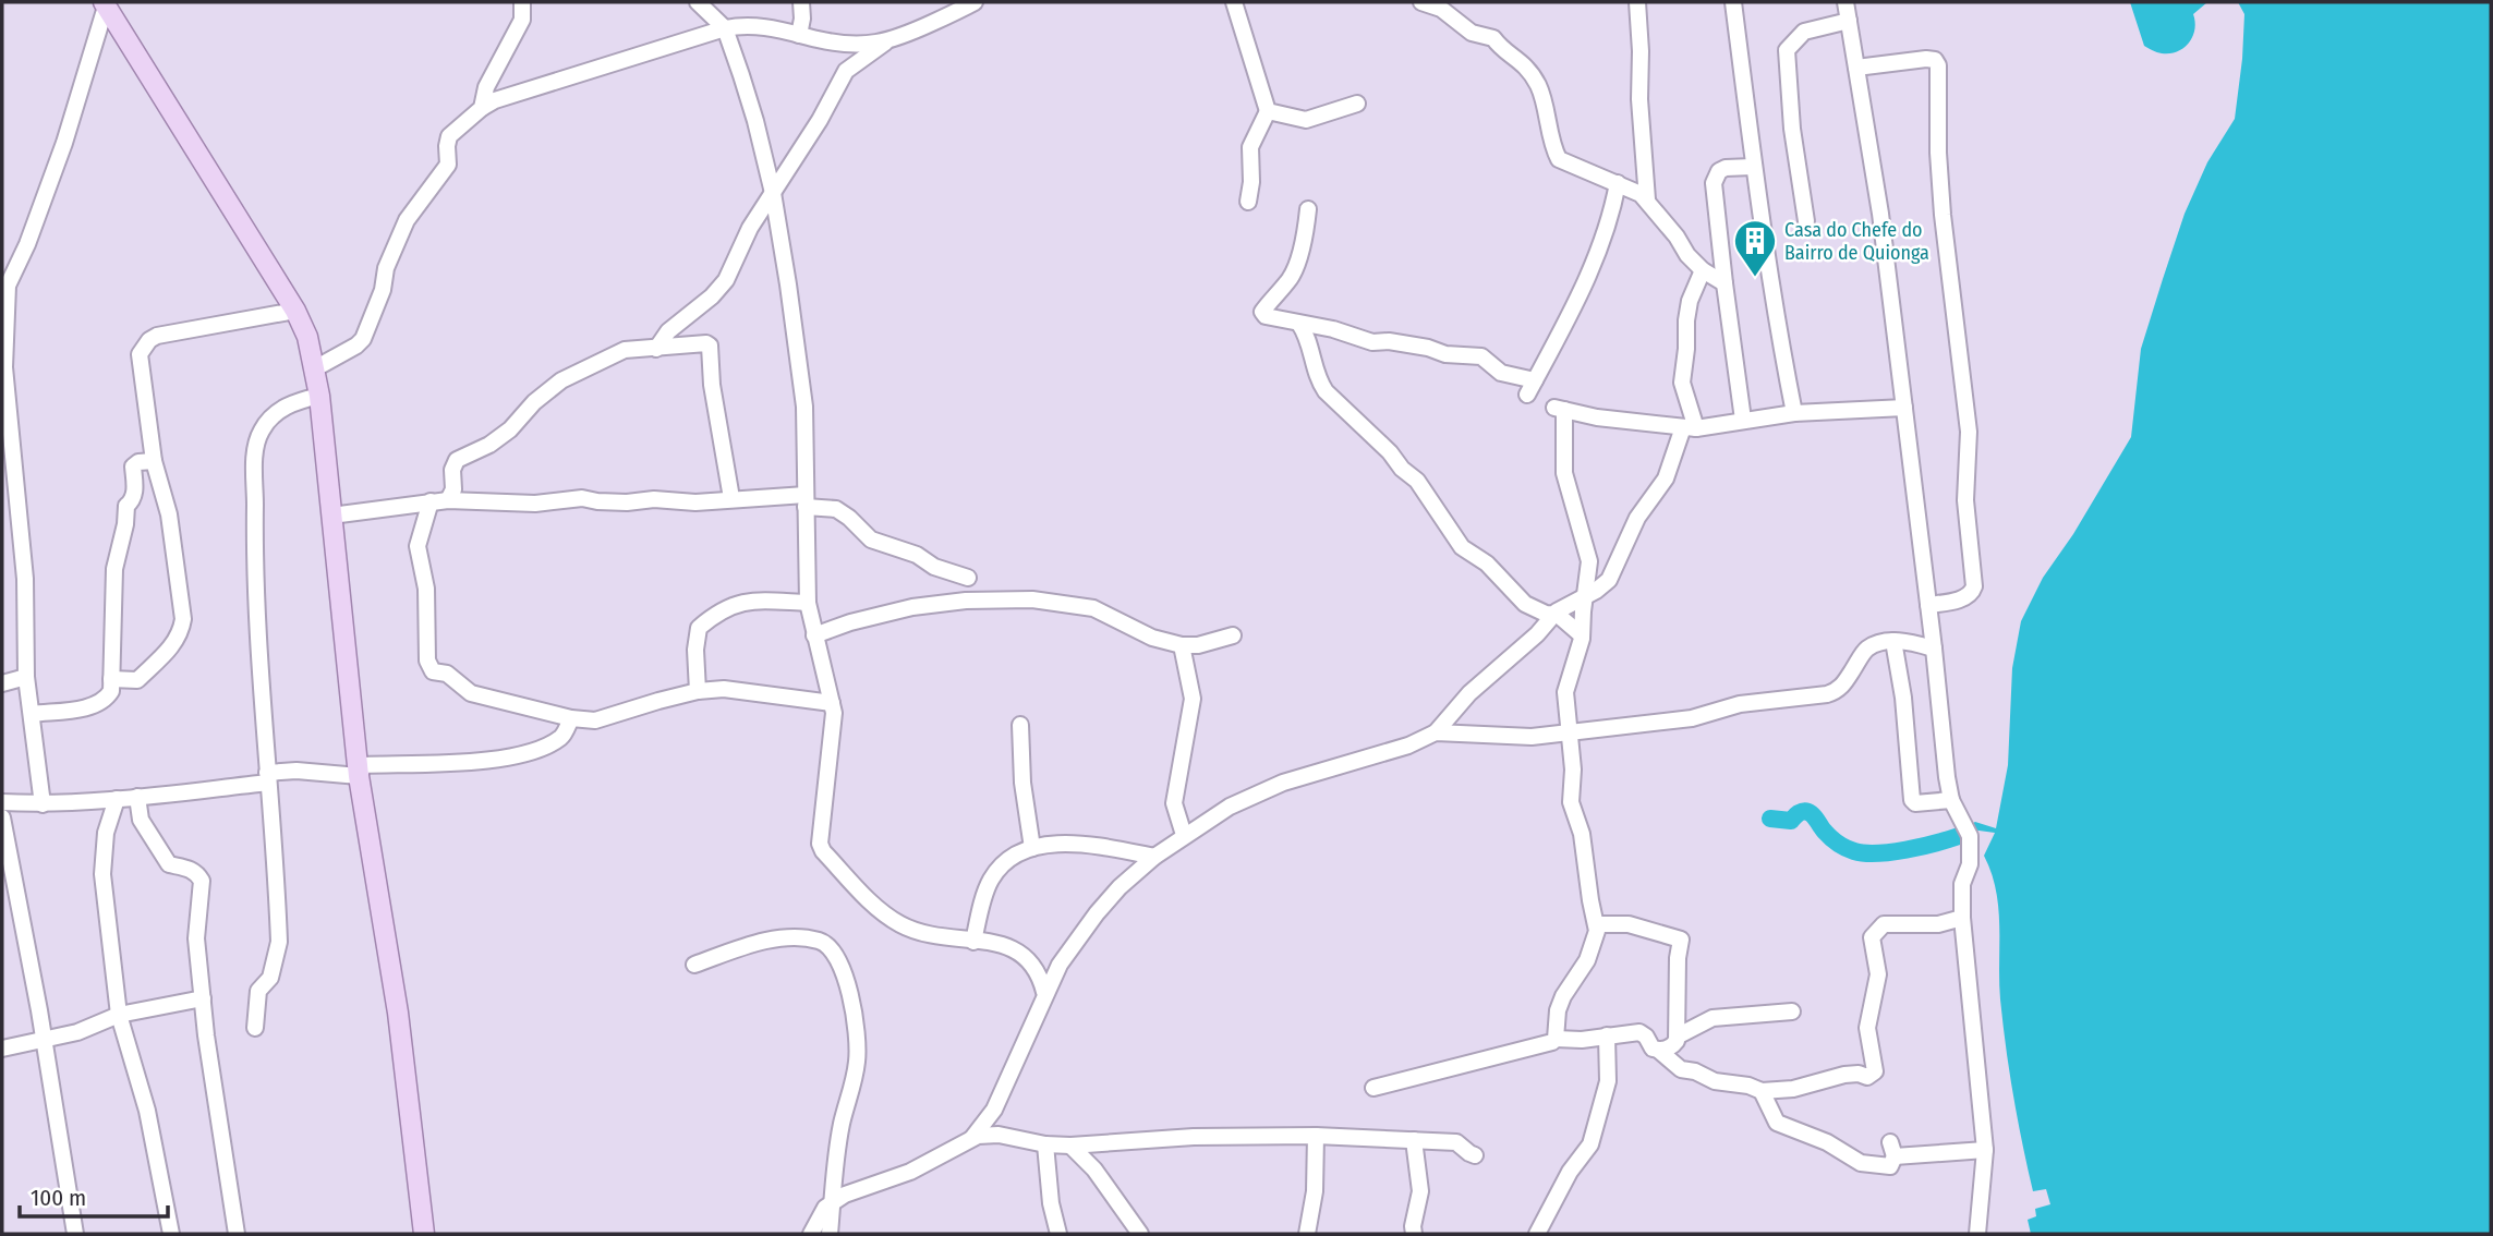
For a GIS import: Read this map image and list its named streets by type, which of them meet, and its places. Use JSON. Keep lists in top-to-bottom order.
{
  "places": {
    "building": ["Casa do Chefe do Bairro de Quionga"]
  },
  "scale_bar": "100 m"
}
